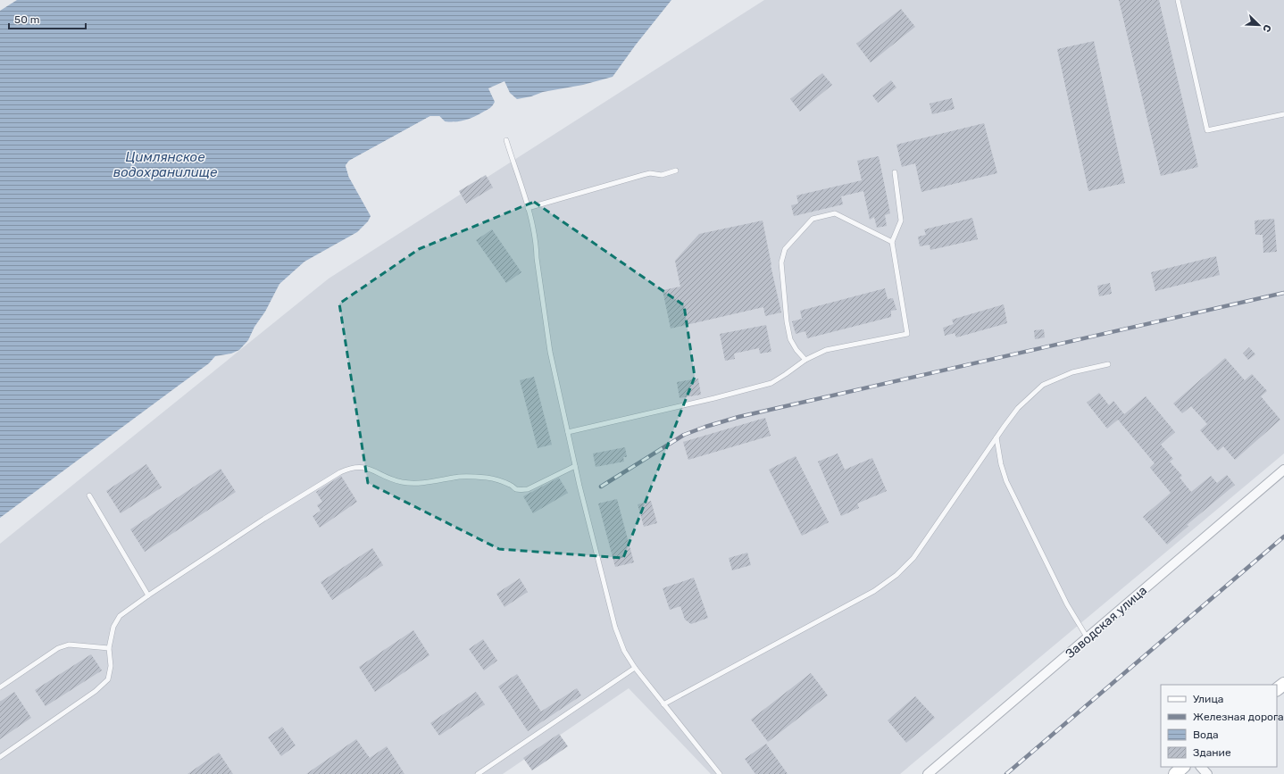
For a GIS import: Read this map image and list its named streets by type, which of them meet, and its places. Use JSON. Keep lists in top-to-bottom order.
{
  "streets": {
    "street": ["Заводская улица"]
  },
  "water": ["Цимлянское водохранилище"],
  "legend": [
    "Улица",
    "Железная дорога",
    "Вода",
    "Здание"
  ],
  "scale_bar": "50 m",
  "north": "bottom right"
}
